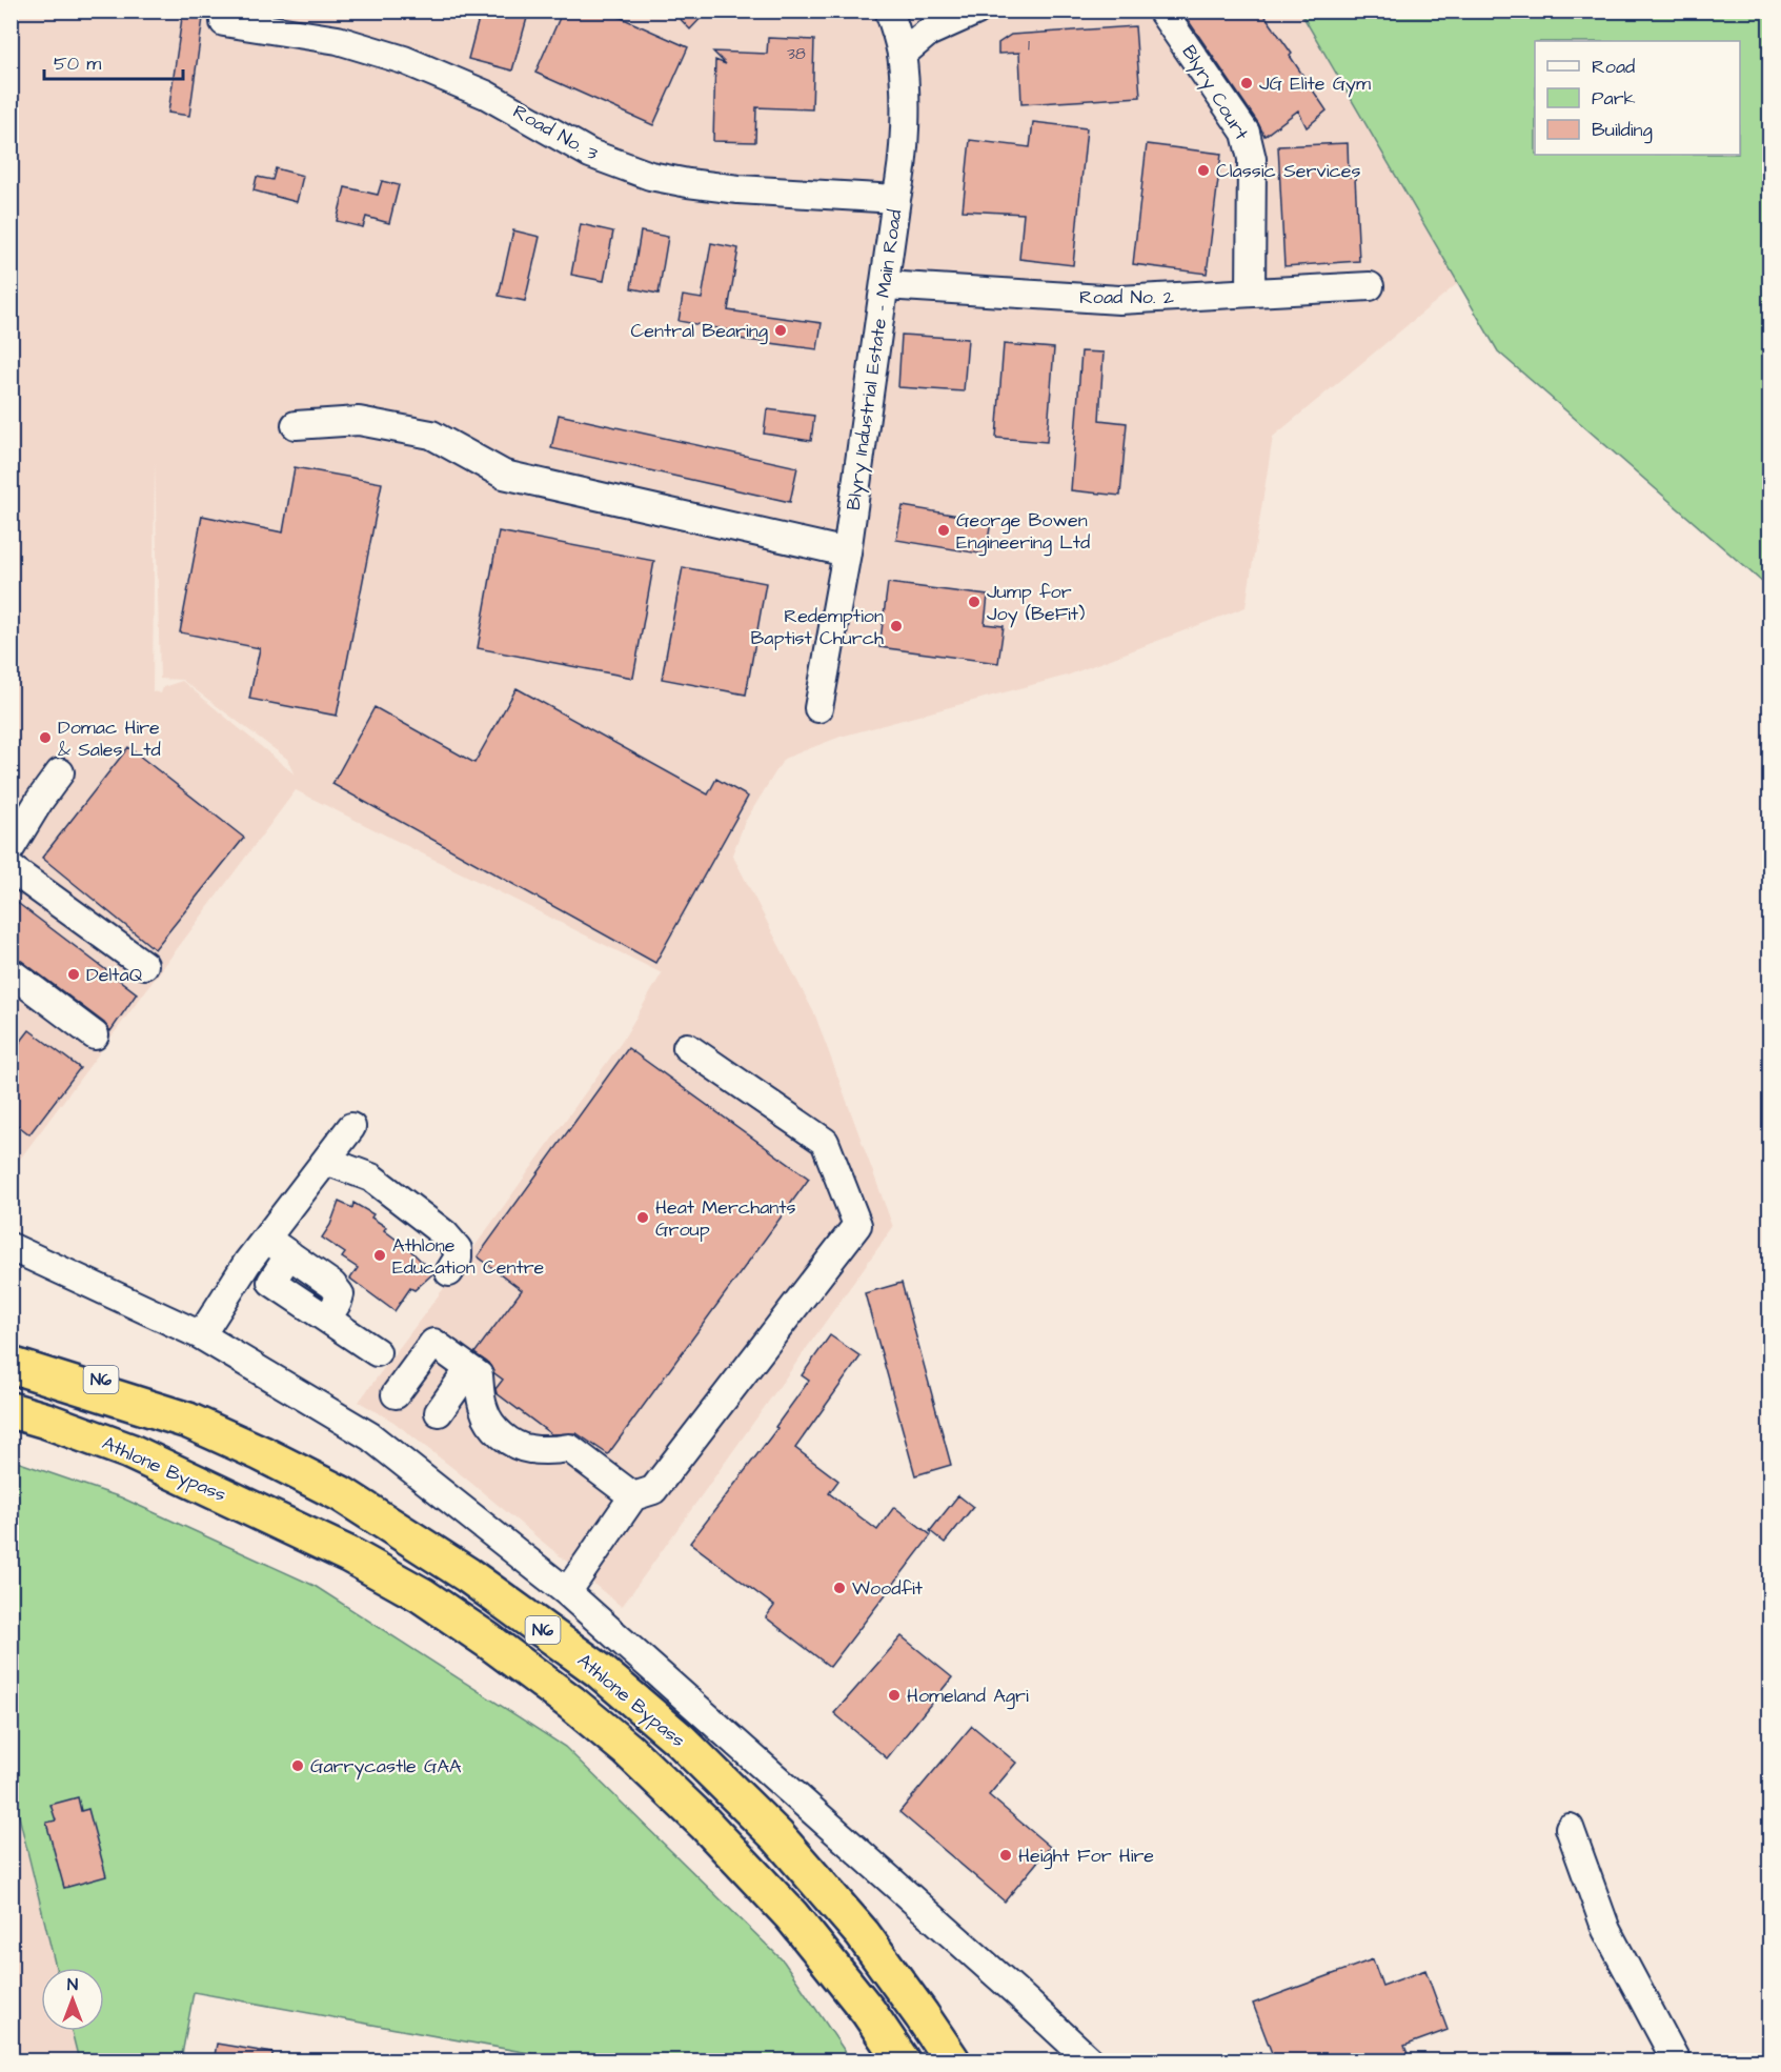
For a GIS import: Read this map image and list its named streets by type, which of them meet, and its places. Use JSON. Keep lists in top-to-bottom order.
{
  "streets": {
    "highway": ["N6", "Athlone Bypass"],
    "street": [
      "Blyry Court",
      "Road No. 3",
      "Road No. 2",
      "Blyry Industrial Estate - Main Road"
    ]
  },
  "crossings": [
    ["Blyry Court", "Road No. 2"],
    ["Road No. 3", "Blyry Industrial Estate - Main Road"],
    ["Road No. 2", "Blyry Industrial Estate - Main Road"],
    ["N6", "Athlone Bypass"]
  ],
  "places": [
    "JG Elite Gym",
    "Classic Services",
    "Central Bearing",
    "George Bowen Engineering Ltd",
    "Jump for Joy (BeFit)",
    "Redemption Baptist Church",
    "Domac Hire & Sales Ltd",
    "DeltaQ",
    "Heat Merchants Group",
    "Athlone Education Centre",
    "Woodfit",
    "Homeland Agri",
    "Garrycastle GAA",
    "Height For Hire"
  ],
  "house_numbers": ["1", "38"],
  "legend": ["Road", "Park", "Building"],
  "scale_bar": "50 m",
  "north": "top"
}
